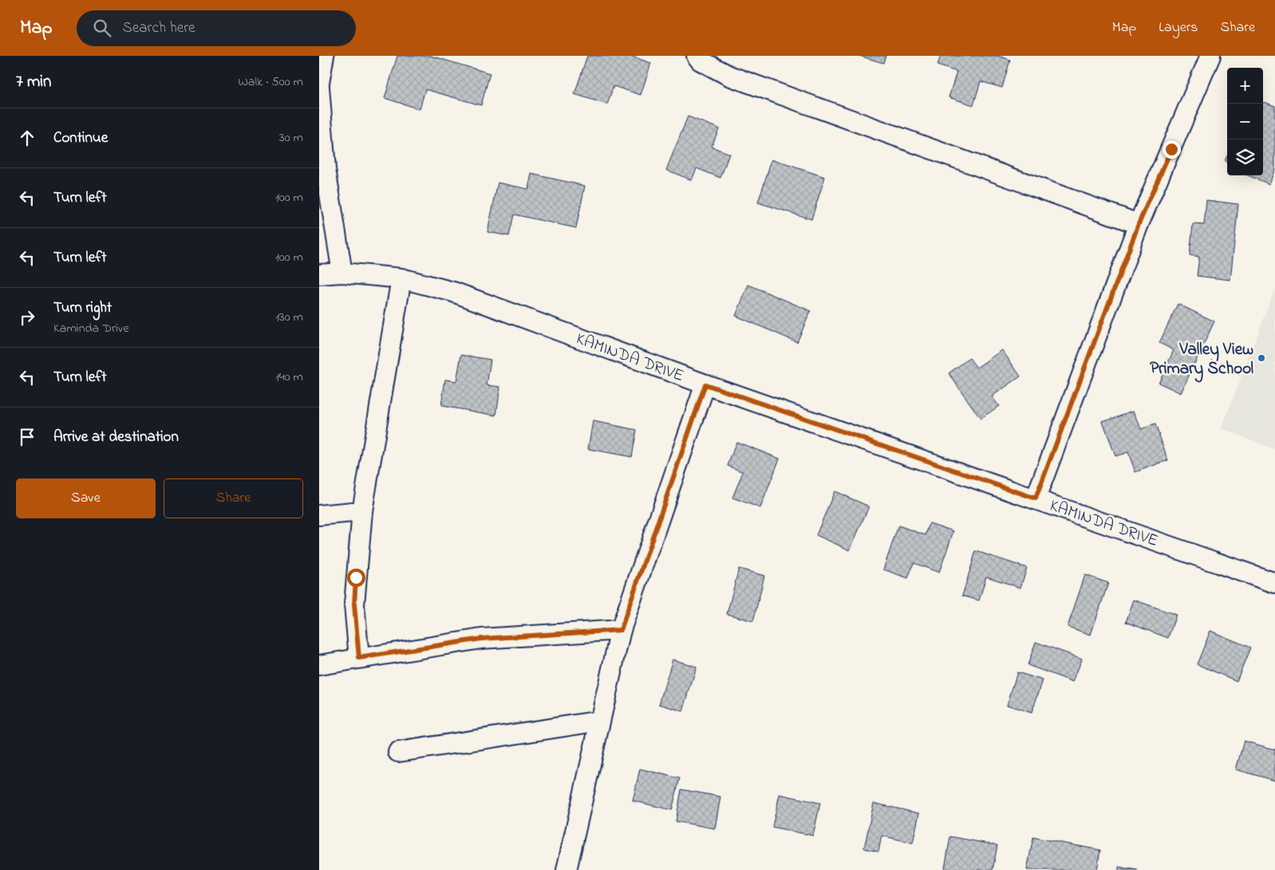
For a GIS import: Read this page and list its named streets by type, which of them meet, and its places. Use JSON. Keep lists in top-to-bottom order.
{
  "streets": {
    "street": ["KAMINDA DRIVE"]
  },
  "places": ["Valley View Primary School"],
  "page": {
    "header": "Map",
    "search": "Search here",
    "nav": ["Map", "Layers", "Share"],
    "heading": ["7 min", "Walk · 500 m"],
    "map_buttons": ["+", "−"],
    "list": [
      ["Continue", "30 m"],
      ["Turn left", "100 m"],
      ["Turn left", "100 m"],
      ["Turn right", "Kaminda Drive", "130 m"],
      ["Turn left", "140 m"],
      "Arrive at destination"
    ],
    "buttons": ["Save", "Share"]
  }
}
